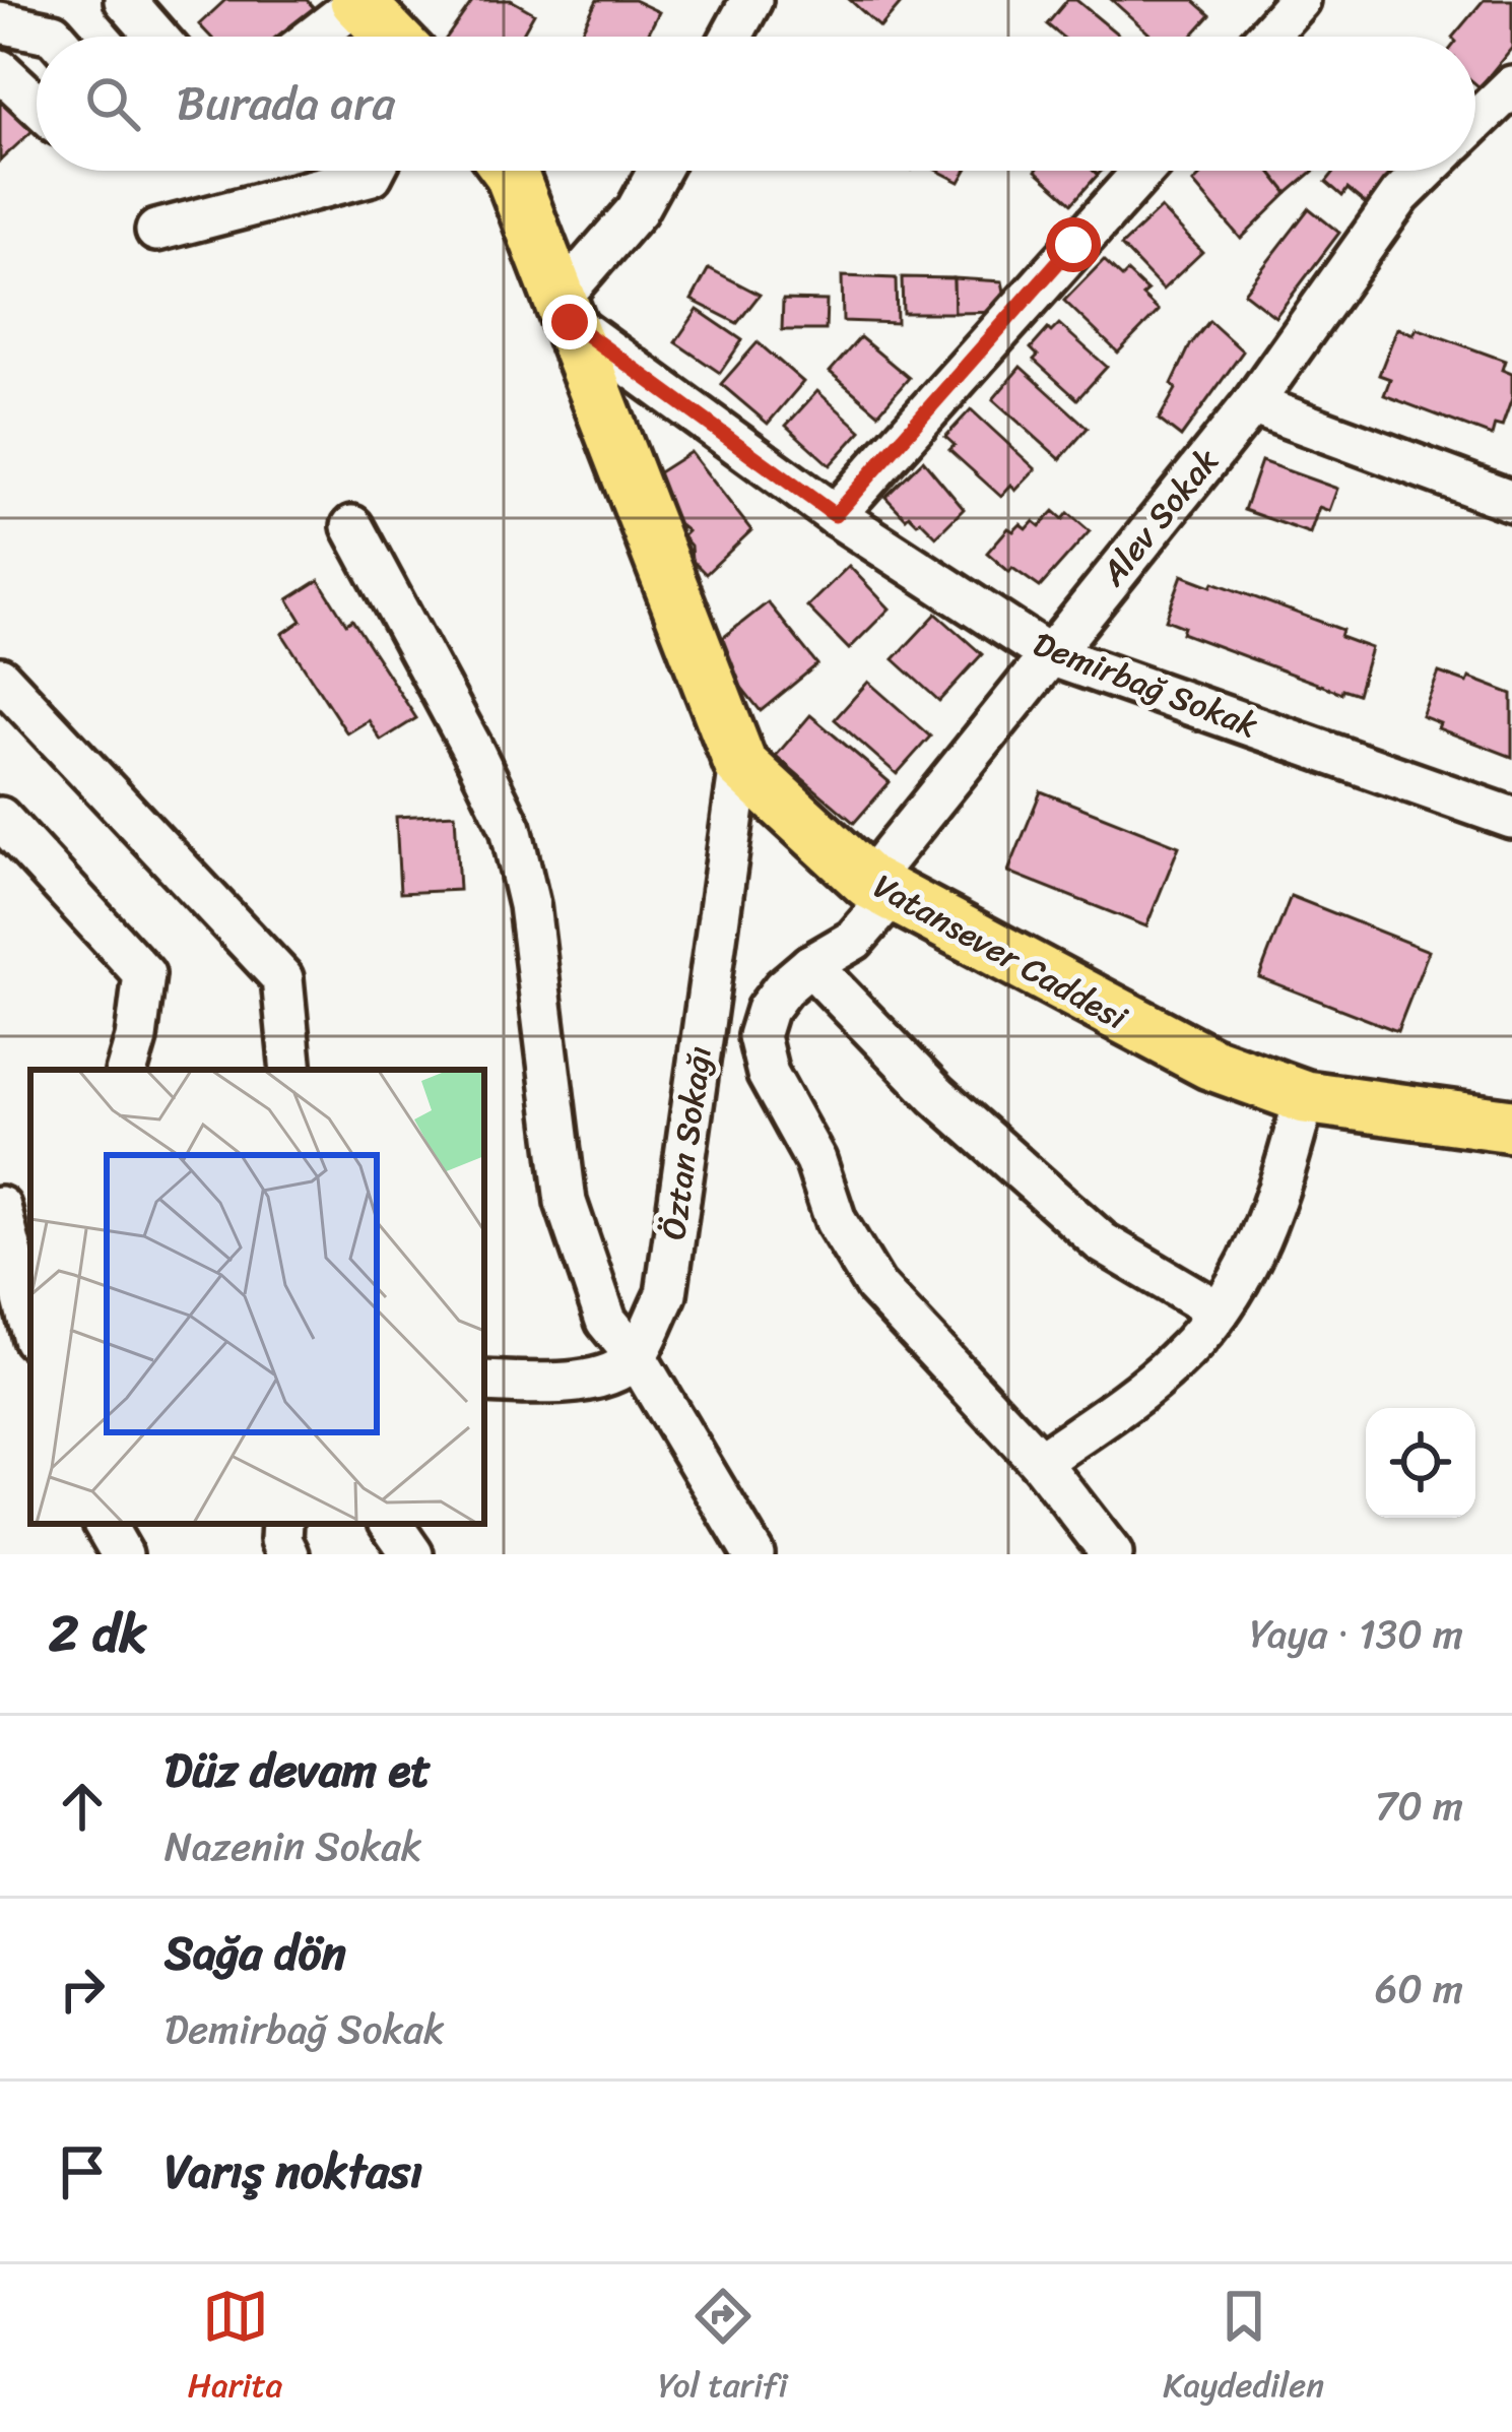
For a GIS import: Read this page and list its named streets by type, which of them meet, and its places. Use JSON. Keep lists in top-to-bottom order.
{
  "streets": {
    "main road": ["Vatansever Caddesi"],
    "street": ["Alev Sokak", "Demirbağ Sokak", "Öztan Sokağı"]
  },
  "crossings": [
    ["Alev Sokak", "Demirbağ Sokak"],
    ["Alev Sokak", "Vatansever Caddesi"],
    ["Demirbağ Sokak", "Vatansever Caddesi"],
    ["Vatansever Caddesi", "Öztan Sokağı"]
  ],
  "page": {
    "search": "Burada ara",
    "heading": ["2 dk", "Yaya · 130 m"],
    "list": [
      ["Düz devam et", "Nazenin Sokak", "70 m"],
      ["Sağa dön", "Demirbağ Sokak", "60 m"],
      "Varış noktası"
    ],
    "nav": ["Harita", "Yol tarifi", "Kaydedilen"]
  }
}
